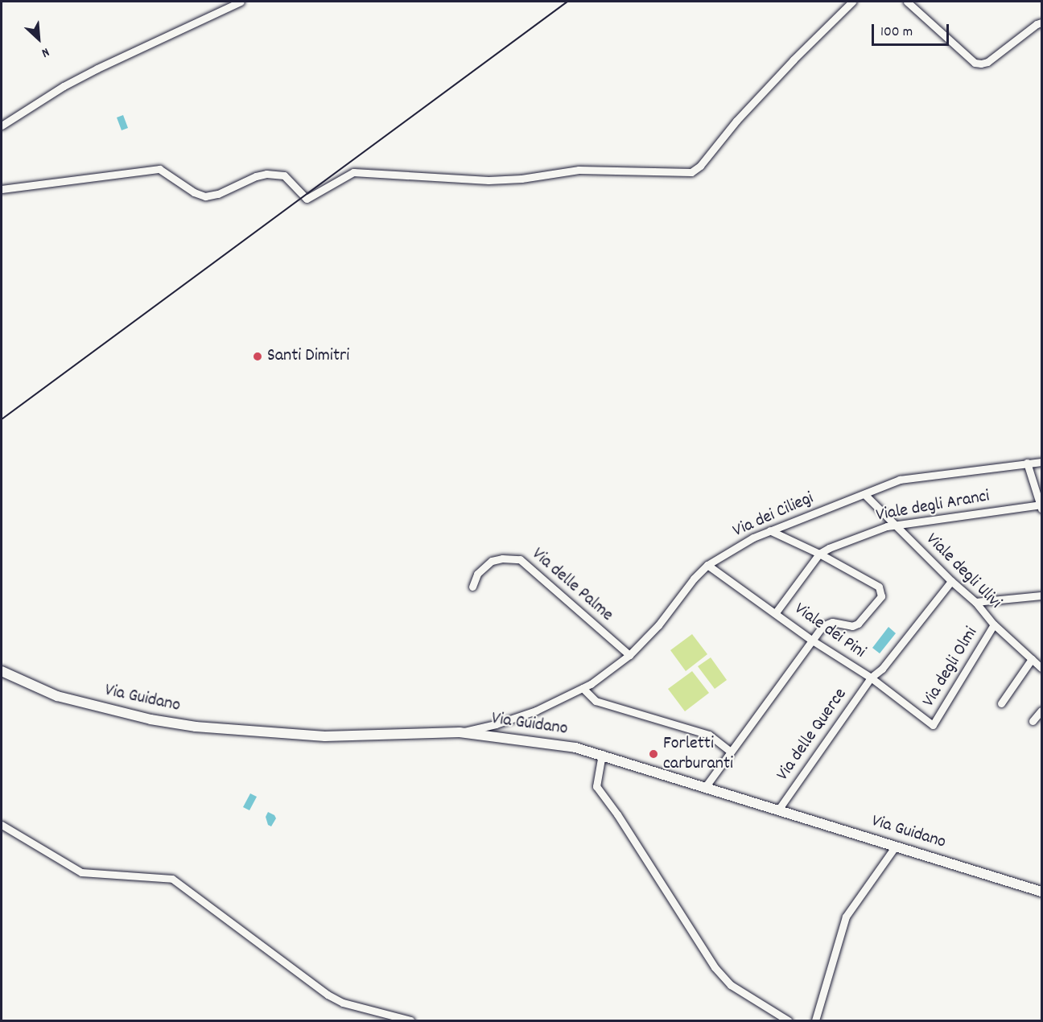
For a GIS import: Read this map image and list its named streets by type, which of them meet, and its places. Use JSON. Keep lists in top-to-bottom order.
{
  "streets": {
    "main road": ["Via Guidano"],
    "street": [
      "Viale degli Aranci",
      "Via dei Ciliegi",
      "Viale degli Ulivi",
      "Via delle Palme",
      "Viale dei Pini",
      "Via degli Olmi",
      "Via delle Querce"
    ]
  },
  "crossings": [
    ["Viale degli Aranci", "Viale degli Ulivi"],
    ["Viale degli Aranci", "Viale dei Pini"],
    ["Via dei Ciliegi", "Viale degli Ulivi"],
    ["Via dei Ciliegi", "Via delle Palme"],
    ["Via dei Ciliegi", "Viale dei Pini"],
    ["Via dei Ciliegi", "Via Guidano"],
    ["Viale degli Ulivi", "Via degli Olmi"],
    ["Viale degli Ulivi", "Via delle Querce"],
    ["Viale dei Pini", "Via degli Olmi"],
    ["Viale dei Pini", "Via delle Querce"],
    ["Via Guidano", "Via delle Querce"]
  ],
  "places": ["Santi Dimitri", "Forletti carburanti"],
  "scale_bar": "100 m",
  "north": "bottom right"
}
